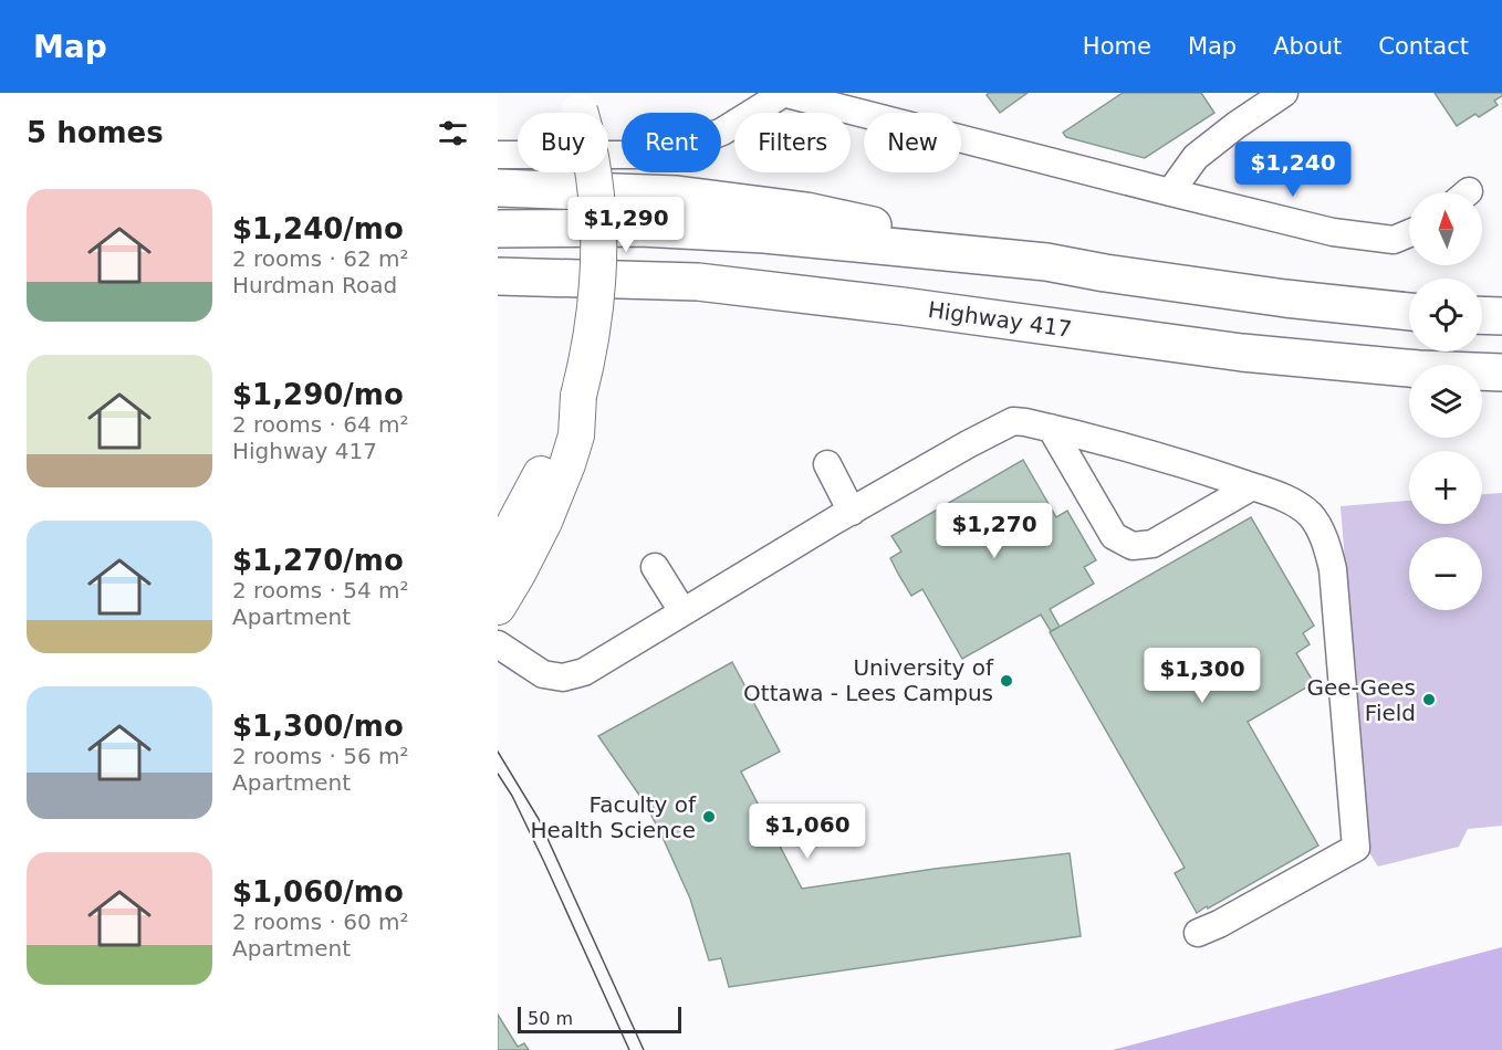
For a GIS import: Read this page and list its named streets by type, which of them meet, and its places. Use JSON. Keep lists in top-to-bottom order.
{
  "streets": {
    "highway": ["Highway 417"]
  },
  "places": ["University of Ottawa - Lees Campus", "Gee-Gees Field", "Faculty of Health Science"],
  "scale_bar": "50 m",
  "north": "top",
  "page": {
    "header": "Map",
    "nav": [
      "Home",
      "Map",
      "About",
      "Contact"
    ],
    "heading": "5 homes",
    "chip": [
      "Buy",
      "Rent",
      "Filters",
      "New"
    ],
    "price": [
      "$1,240",
      "$1,290",
      "$1,270",
      "$1,300",
      "$1,060"
    ],
    "list": [
      {
        "name": "$1,240/mo",
        "note": "2 rooms · 62 m² · Hurdman Road"
      },
      {
        "name": "$1,290/mo",
        "note": "2 rooms · 64 m² · Highway 417"
      },
      {
        "name": "$1,270/mo",
        "note": "2 rooms · 54 m² · Apartment"
      },
      {
        "name": "$1,300/mo",
        "note": "2 rooms · 56 m² · Apartment"
      },
      {
        "name": "$1,060/mo",
        "note": "2 rooms · 60 m² · Apartment"
      }
    ],
    "map_buttons": ["+", "−"],
    "scale": "50 m"
  }
}
